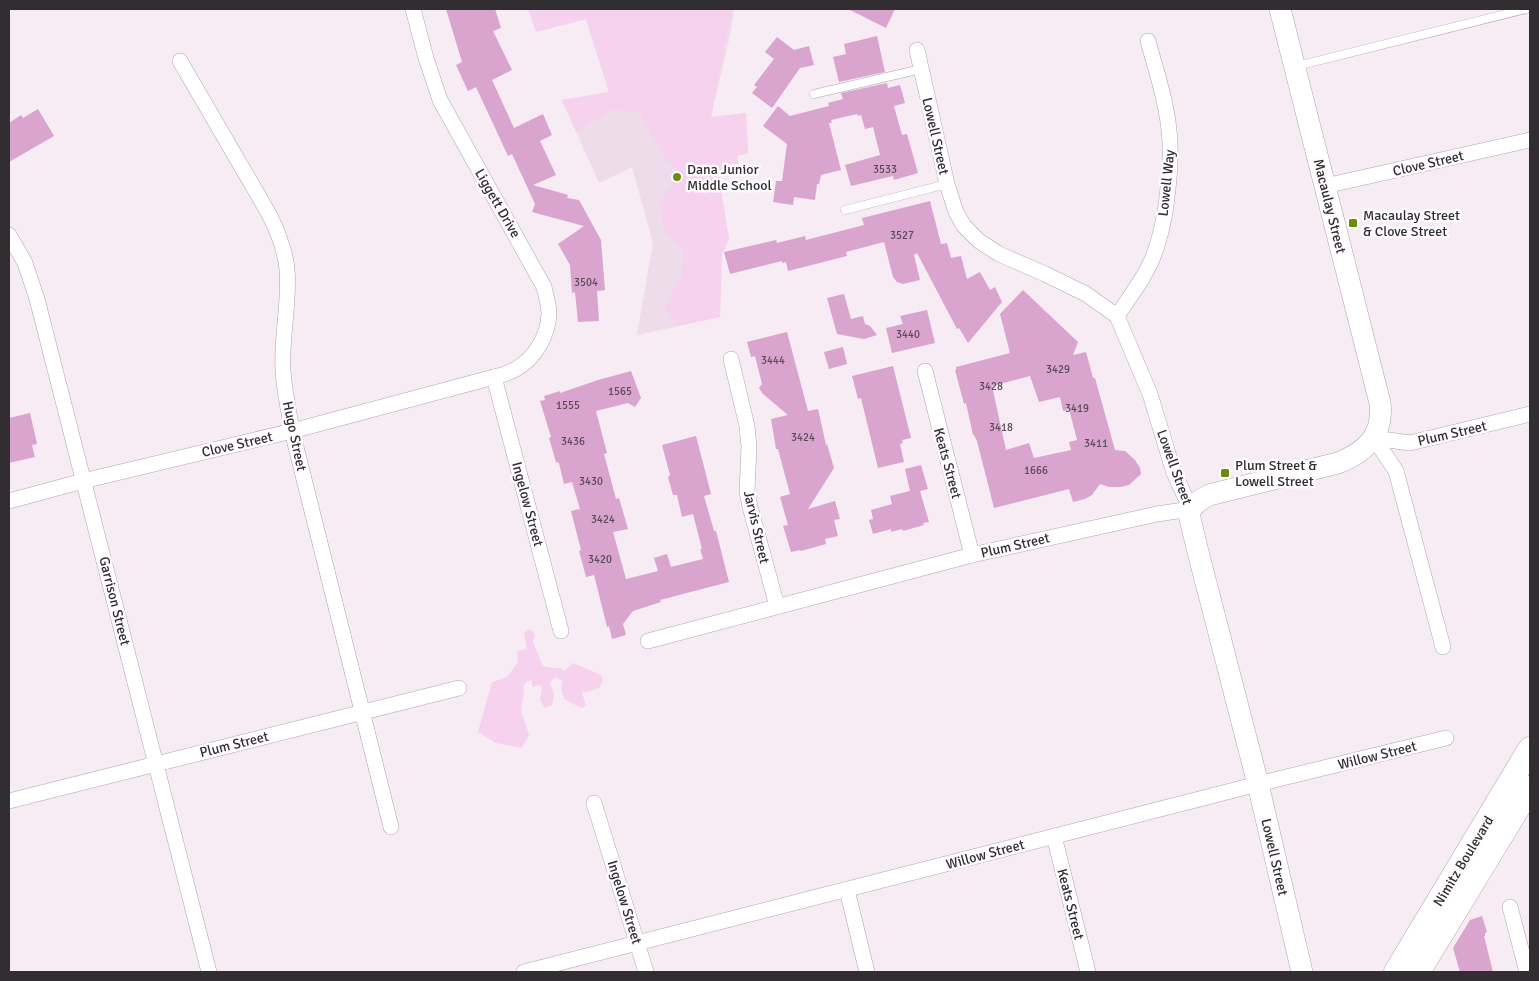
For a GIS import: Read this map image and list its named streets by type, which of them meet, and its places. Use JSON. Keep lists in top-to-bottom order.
{
  "streets": {
    "main road": ["Nimitz Boulevard"],
    "street": [
      "Lowell Street",
      "Clove Street",
      "Lowell Way",
      "Liggett Drive",
      "Macaulay Street",
      "Plum Street",
      "Hugo Street",
      "Keats Street",
      "Ingelow Street",
      "Jarvis Street",
      "Garrison Street",
      "Willow Street"
    ]
  },
  "crossings": [
    ["Lowell Street", "Lowell Way"],
    ["Lowell Street", "Plum Street"],
    ["Lowell Street", "Willow Street"],
    ["Clove Street", "Liggett Drive"],
    ["Clove Street", "Macaulay Street"],
    ["Clove Street", "Hugo Street"],
    ["Clove Street", "Ingelow Street"],
    ["Clove Street", "Garrison Street"],
    ["Liggett Drive", "Ingelow Street"],
    ["Macaulay Street", "Plum Street"],
    ["Plum Street", "Hugo Street"],
    ["Plum Street", "Keats Street"],
    ["Plum Street", "Jarvis Street"],
    ["Plum Street", "Garrison Street"],
    ["Keats Street", "Willow Street"],
    ["Ingelow Street", "Willow Street"]
  ],
  "places": {
    "other": ["Dana Junior Middle School"],
    "transit": ["Macaulay Street & Clove Street", "Plum Street & Lowell Street"]
  },
  "house_numbers": [
    "3533",
    "3527",
    "3504",
    "3440",
    "3444",
    "3429",
    "3428",
    "1565",
    "1555",
    "3419",
    "3418",
    "3424",
    "3436",
    "3411",
    "1666",
    "3430",
    "3424",
    "3420"
  ]
}
